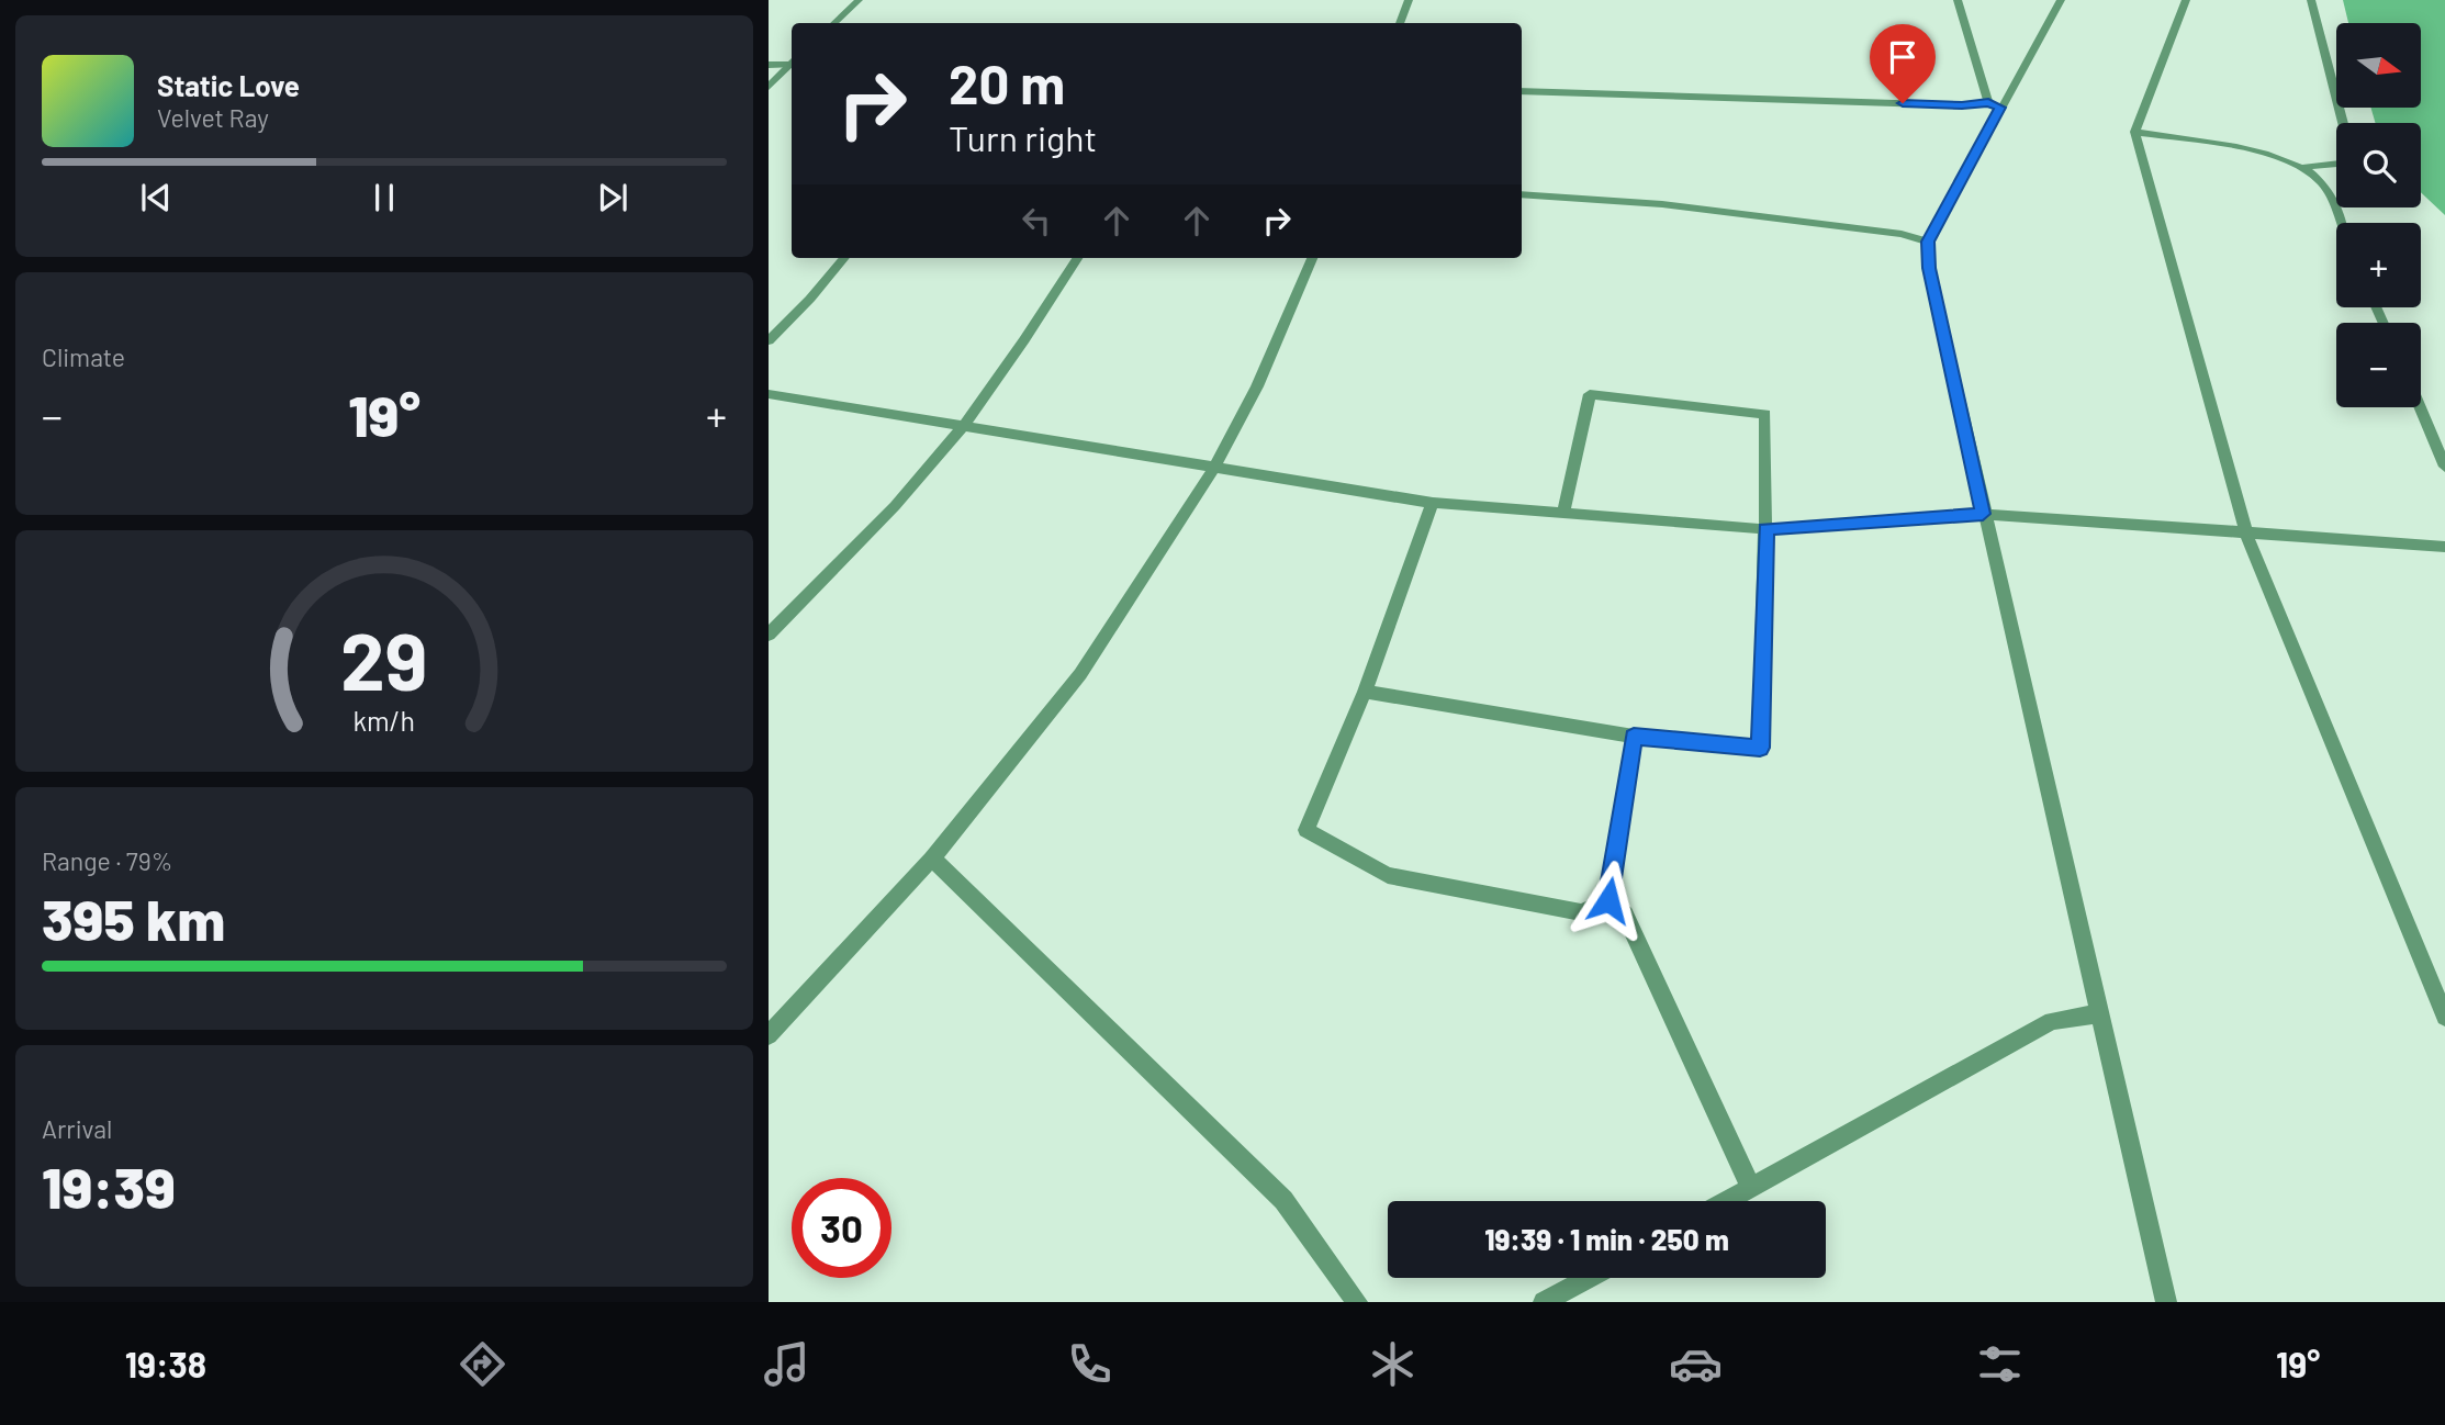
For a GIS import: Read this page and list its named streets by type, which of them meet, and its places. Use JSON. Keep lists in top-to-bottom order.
{
  "north": "right",
  "page": {
    "map_buttons": ["+", "−"],
    "turn": ["20 m", "Turn right"],
    "song": ["Static Love", "Velvet Ray"],
    "tile": [
      "Climate",
      ["Range · 79%", "395 km"],
      ["Arrival", "19:39"]
    ],
    "heat": ["−", "19°", "+"],
    "limit": "30",
    "trip": "19:39 · 1 min · 250 m",
    "tabs": ["19:38", "19°"],
    "gauge": ["29", "km/h"]
  }
}
